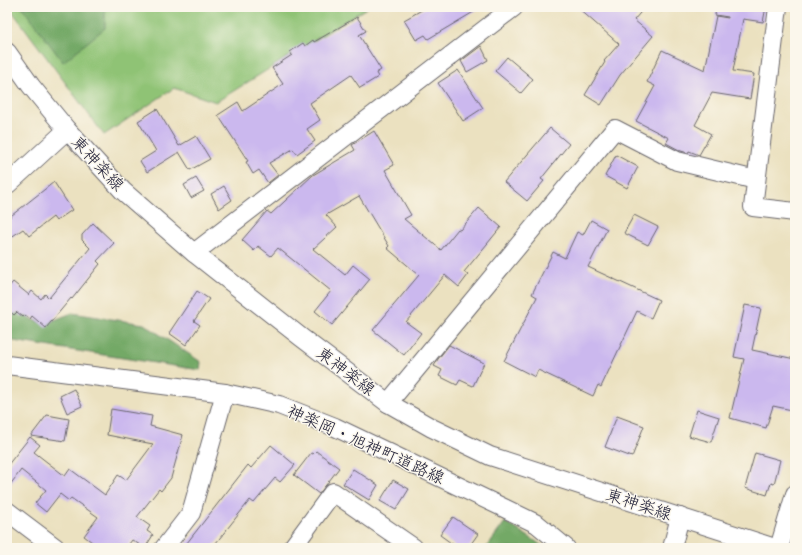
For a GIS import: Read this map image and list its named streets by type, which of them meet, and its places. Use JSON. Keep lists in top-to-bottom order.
{
  "streets": {
    "street": ["東神楽線", "神楽岡・旭神町道路線"]
  }
}
